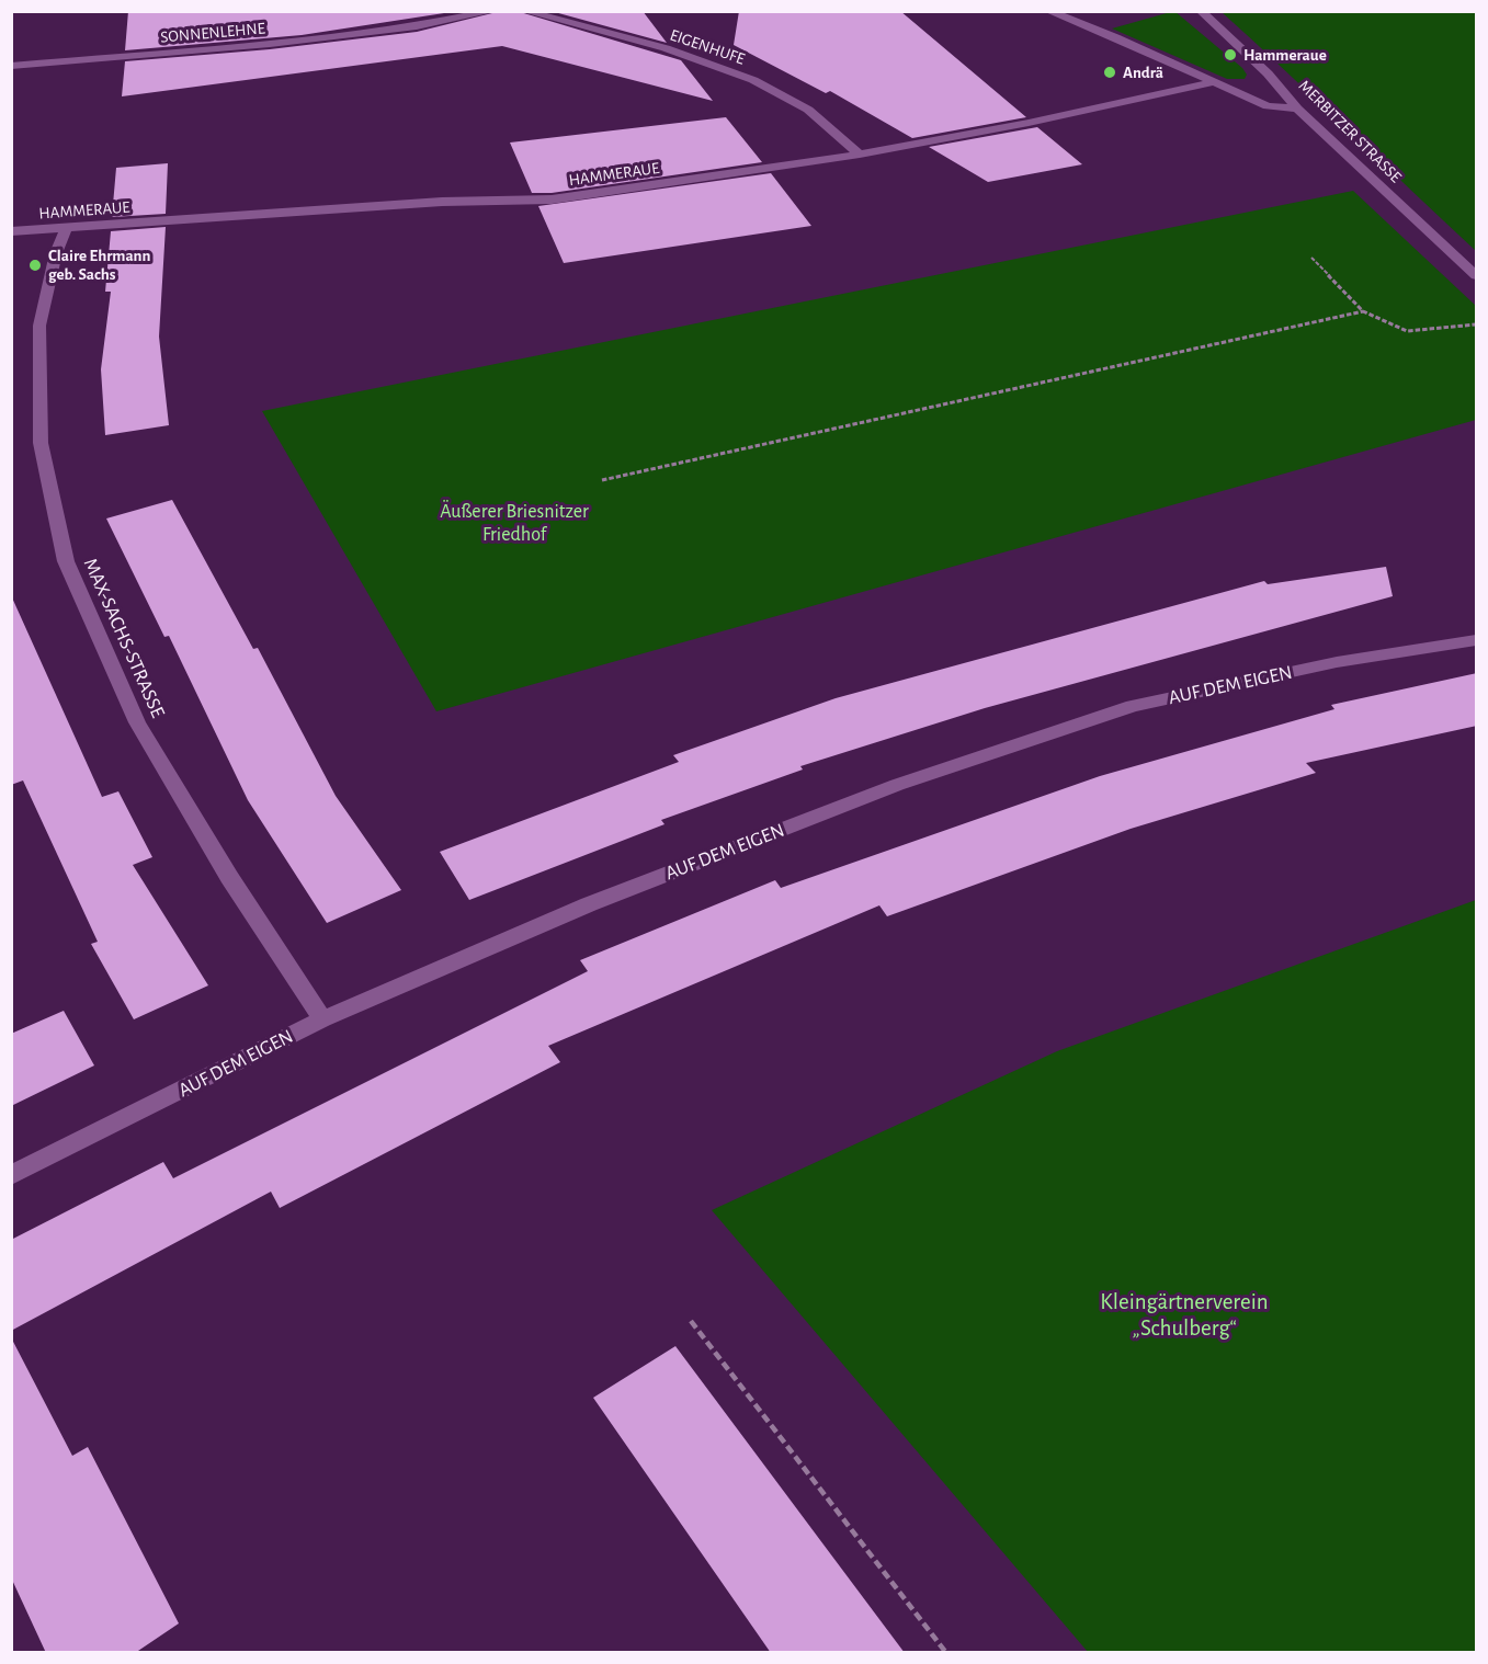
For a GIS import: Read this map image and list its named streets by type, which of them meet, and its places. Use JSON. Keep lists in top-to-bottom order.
{
  "streets": {
    "street": [
      "SONNENLEHNE",
      "EIGENHUFE",
      "MERBITZER STRASSE",
      "HAMMERAUE",
      "MAX-SACHS-STRASSE",
      "AUF DEM EIGEN"
    ]
  },
  "crossings": [
    ["EIGENHUFE", "HAMMERAUE"],
    ["HAMMERAUE", "MAX-SACHS-STRASSE"],
    ["MAX-SACHS-STRASSE", "AUF DEM EIGEN"]
  ],
  "parks": ["Äußerer Briesnitzer Friedhof", "Kleingärtnerverein „Schulberg“"],
  "places": ["Hammeraue", "Andrä", "Claire Ehrmann geb. Sachs"]
}
